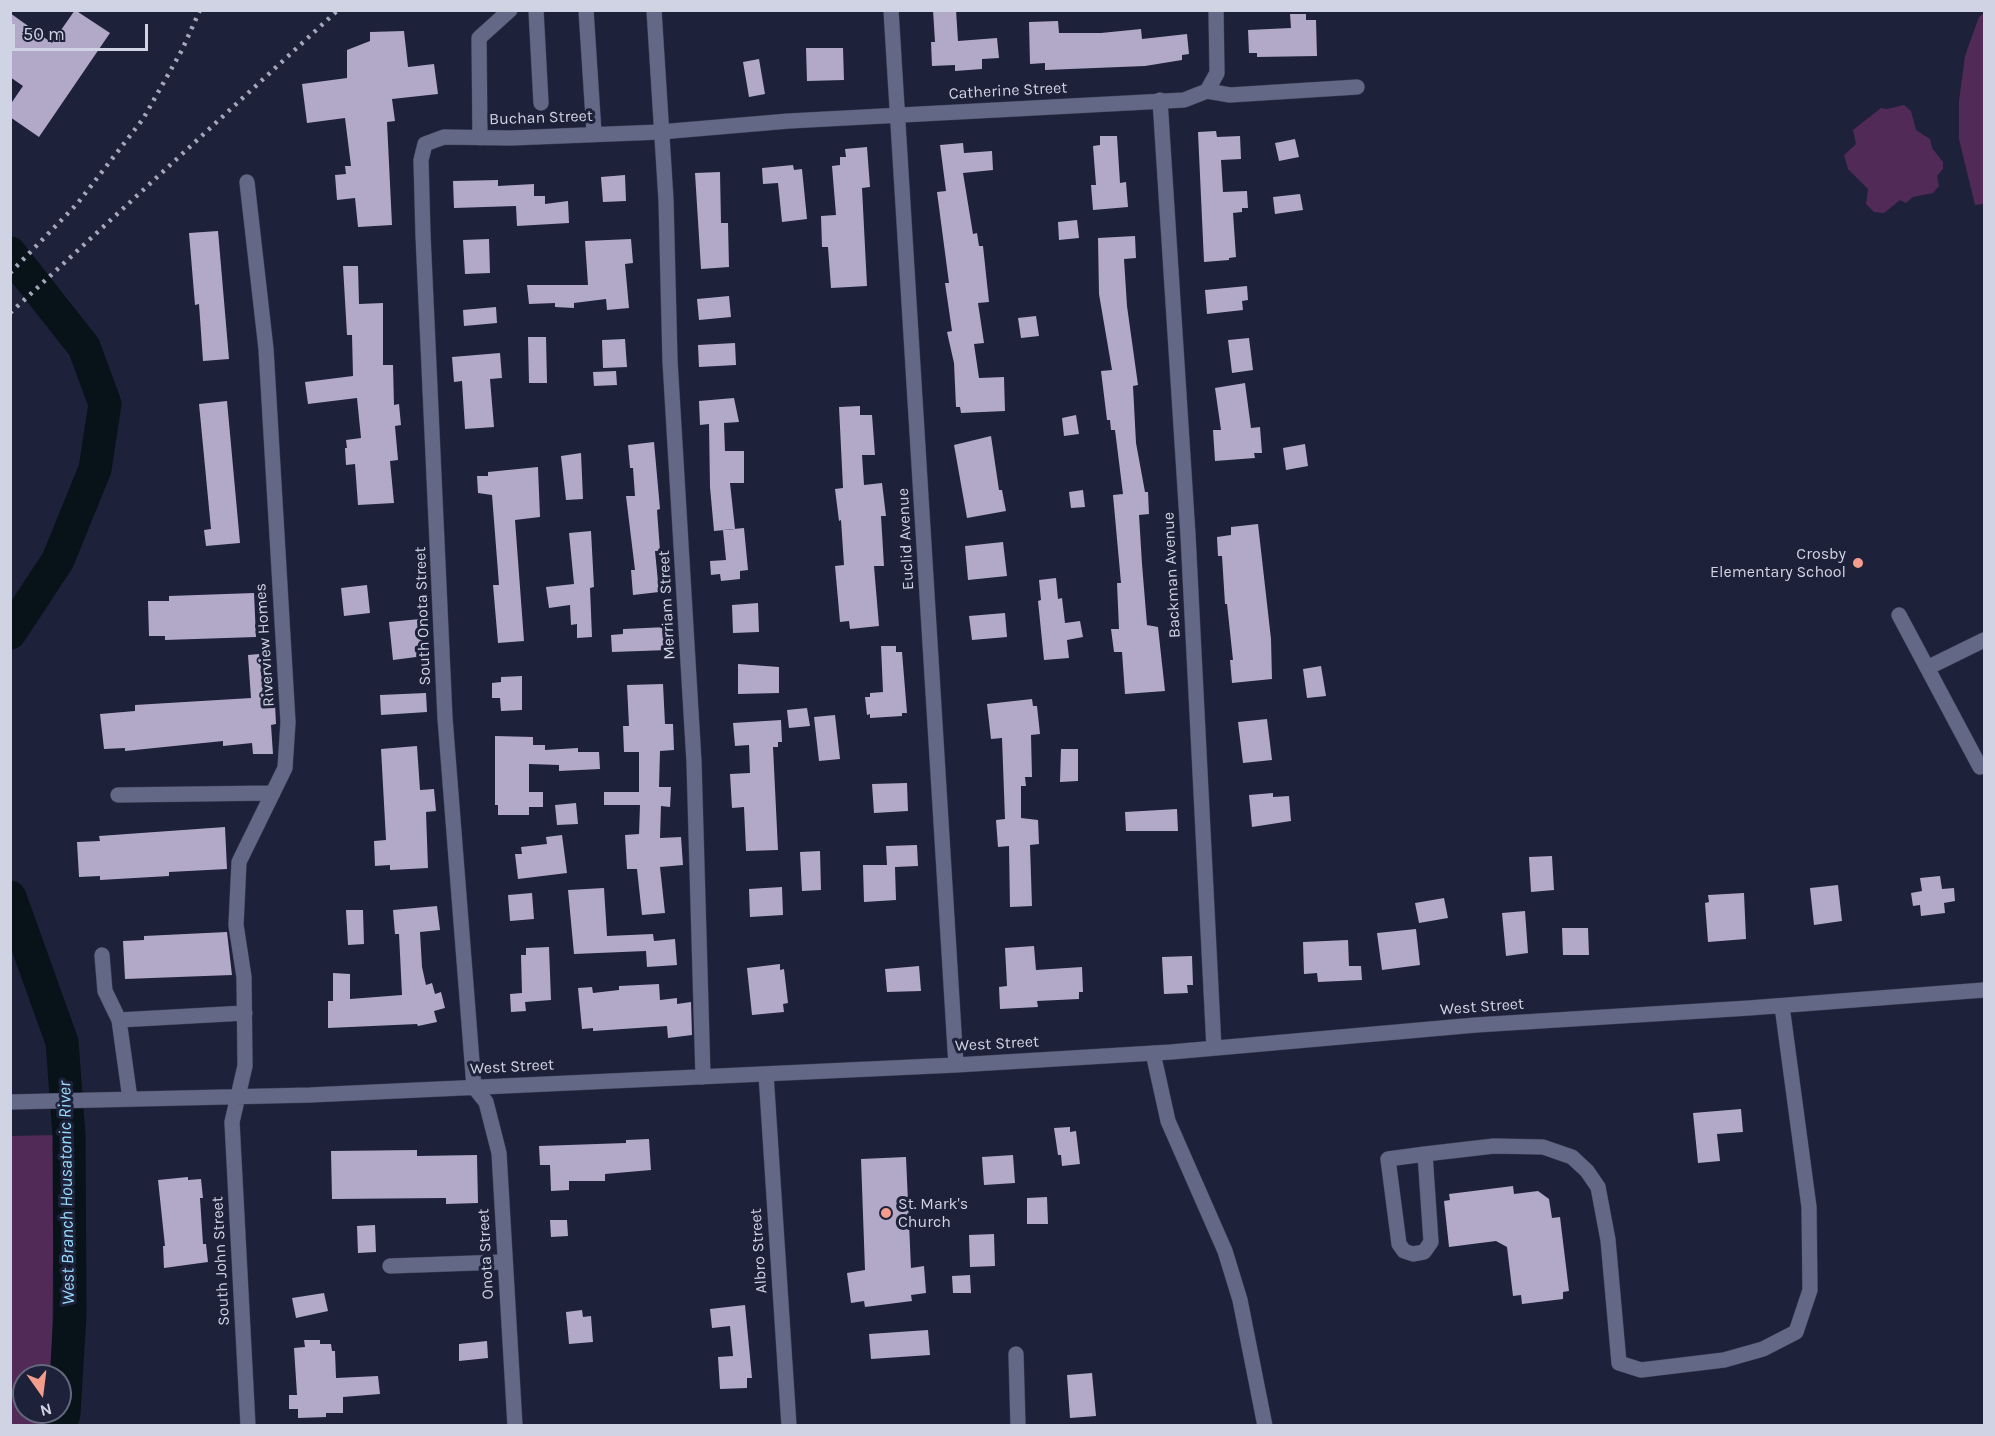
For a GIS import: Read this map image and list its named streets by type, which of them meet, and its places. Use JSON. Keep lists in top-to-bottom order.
{
  "streets": {
    "street": [
      "Catherine Street",
      "Buchan Street",
      "Euclid Avenue",
      "Backman Avenue",
      "Merriam Street",
      "South Onota Street",
      "Riverview Homes",
      "West Street",
      "Albro Street",
      "Onota Street",
      "South John Street"
    ]
  },
  "crossings": [
    ["Catherine Street", "Buchan Street"],
    ["Catherine Street", "Euclid Avenue"],
    ["Catherine Street", "Backman Avenue"],
    ["Catherine Street", "Merriam Street"],
    ["Buchan Street", "Merriam Street"],
    ["Buchan Street", "South Onota Street"],
    ["Euclid Avenue", "West Street"],
    ["Backman Avenue", "West Street"],
    ["Merriam Street", "West Street"],
    ["South Onota Street", "West Street"],
    ["South Onota Street", "Onota Street"],
    ["Riverview Homes", "West Street"],
    ["Riverview Homes", "South John Street"],
    ["West Street", "Albro Street"],
    ["West Street", "Onota Street"],
    ["West Street", "South John Street"]
  ],
  "water": ["West Branch Housatonic River"],
  "places": ["Crosby Elementary School", "St. Mark's Church"],
  "scale_bar": "50 m",
  "north": "bottom"
}
